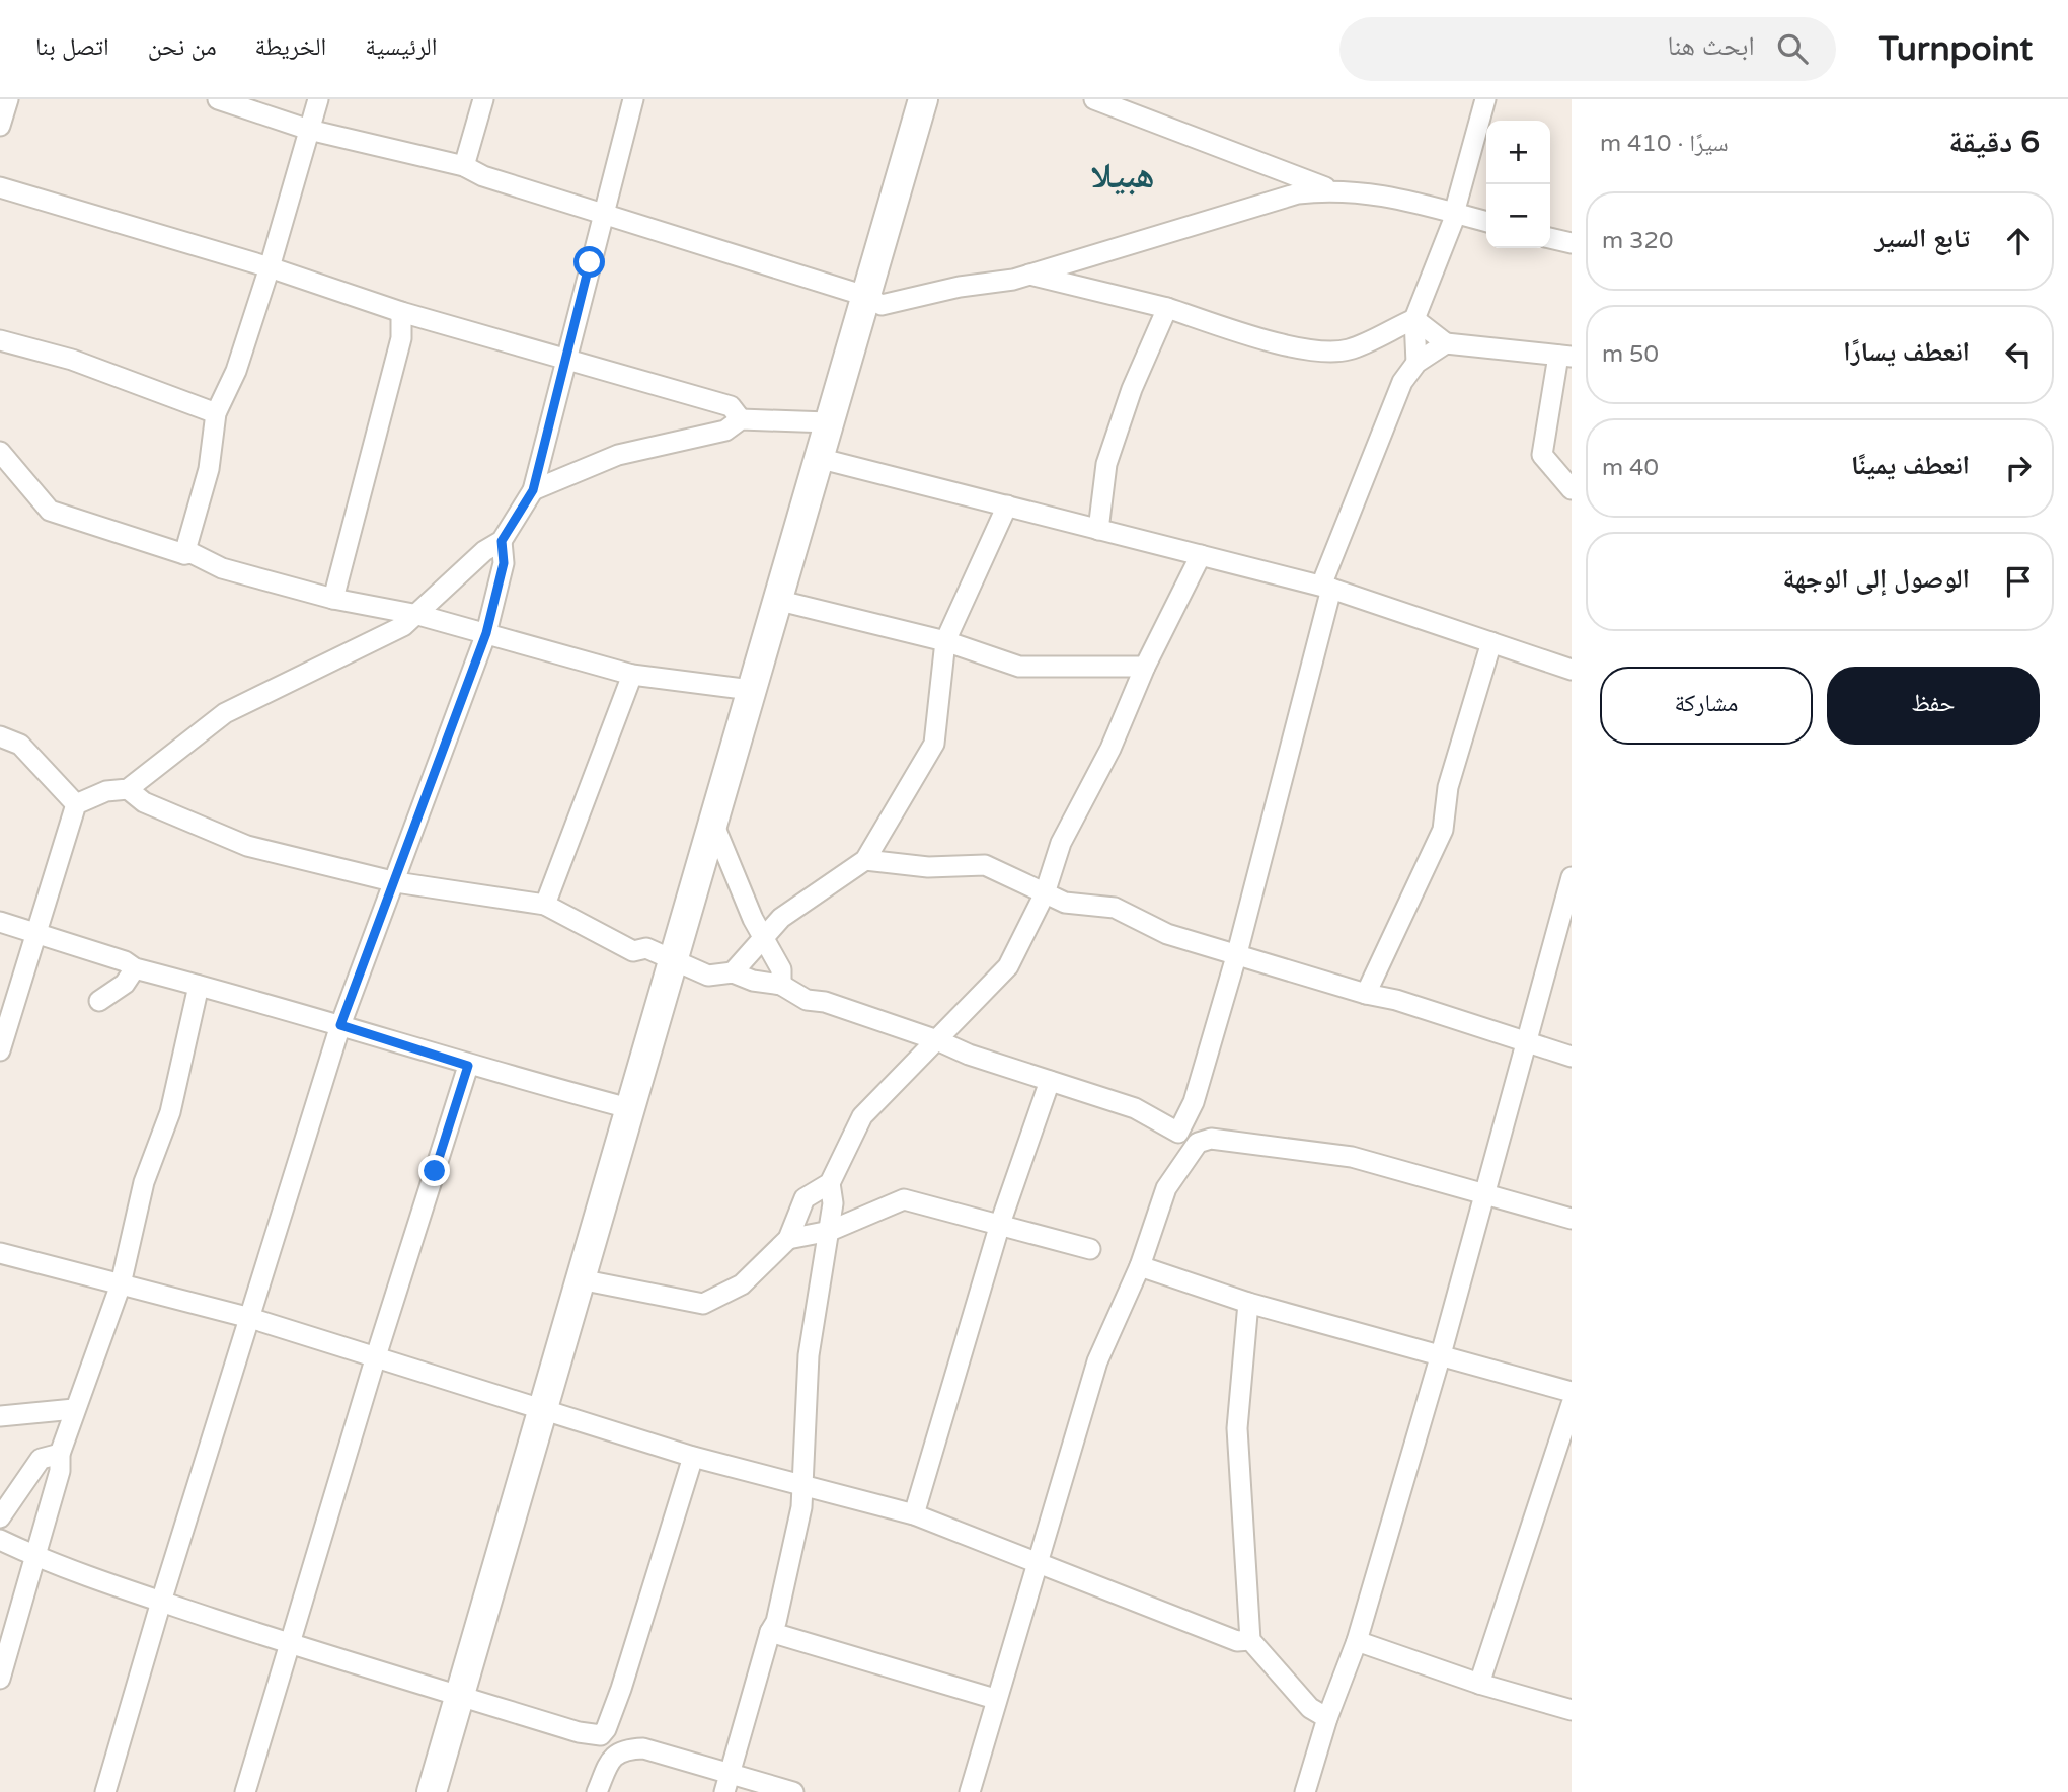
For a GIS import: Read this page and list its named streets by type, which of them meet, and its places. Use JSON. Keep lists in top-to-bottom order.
{
  "districts": ["هبيلا"],
  "page": {
    "header": "Turnpoint",
    "search": "ابحث هنا",
    "nav": [
      "الرئيسية",
      "الخريطة",
      "من نحن",
      "اتصل بنا"
    ],
    "heading": ["6 دقيقة", "سيرًا · 410 m"],
    "map_buttons": ["+", "−"],
    "list": [
      ["تابع السير", "320 m"],
      ["انعطف يسارًا", "50 m"],
      ["انعطف يمينًا", "40 m"],
      "الوصول إلى الوجهة"
    ],
    "buttons": ["حفظ", "مشاركة"]
  }
}
